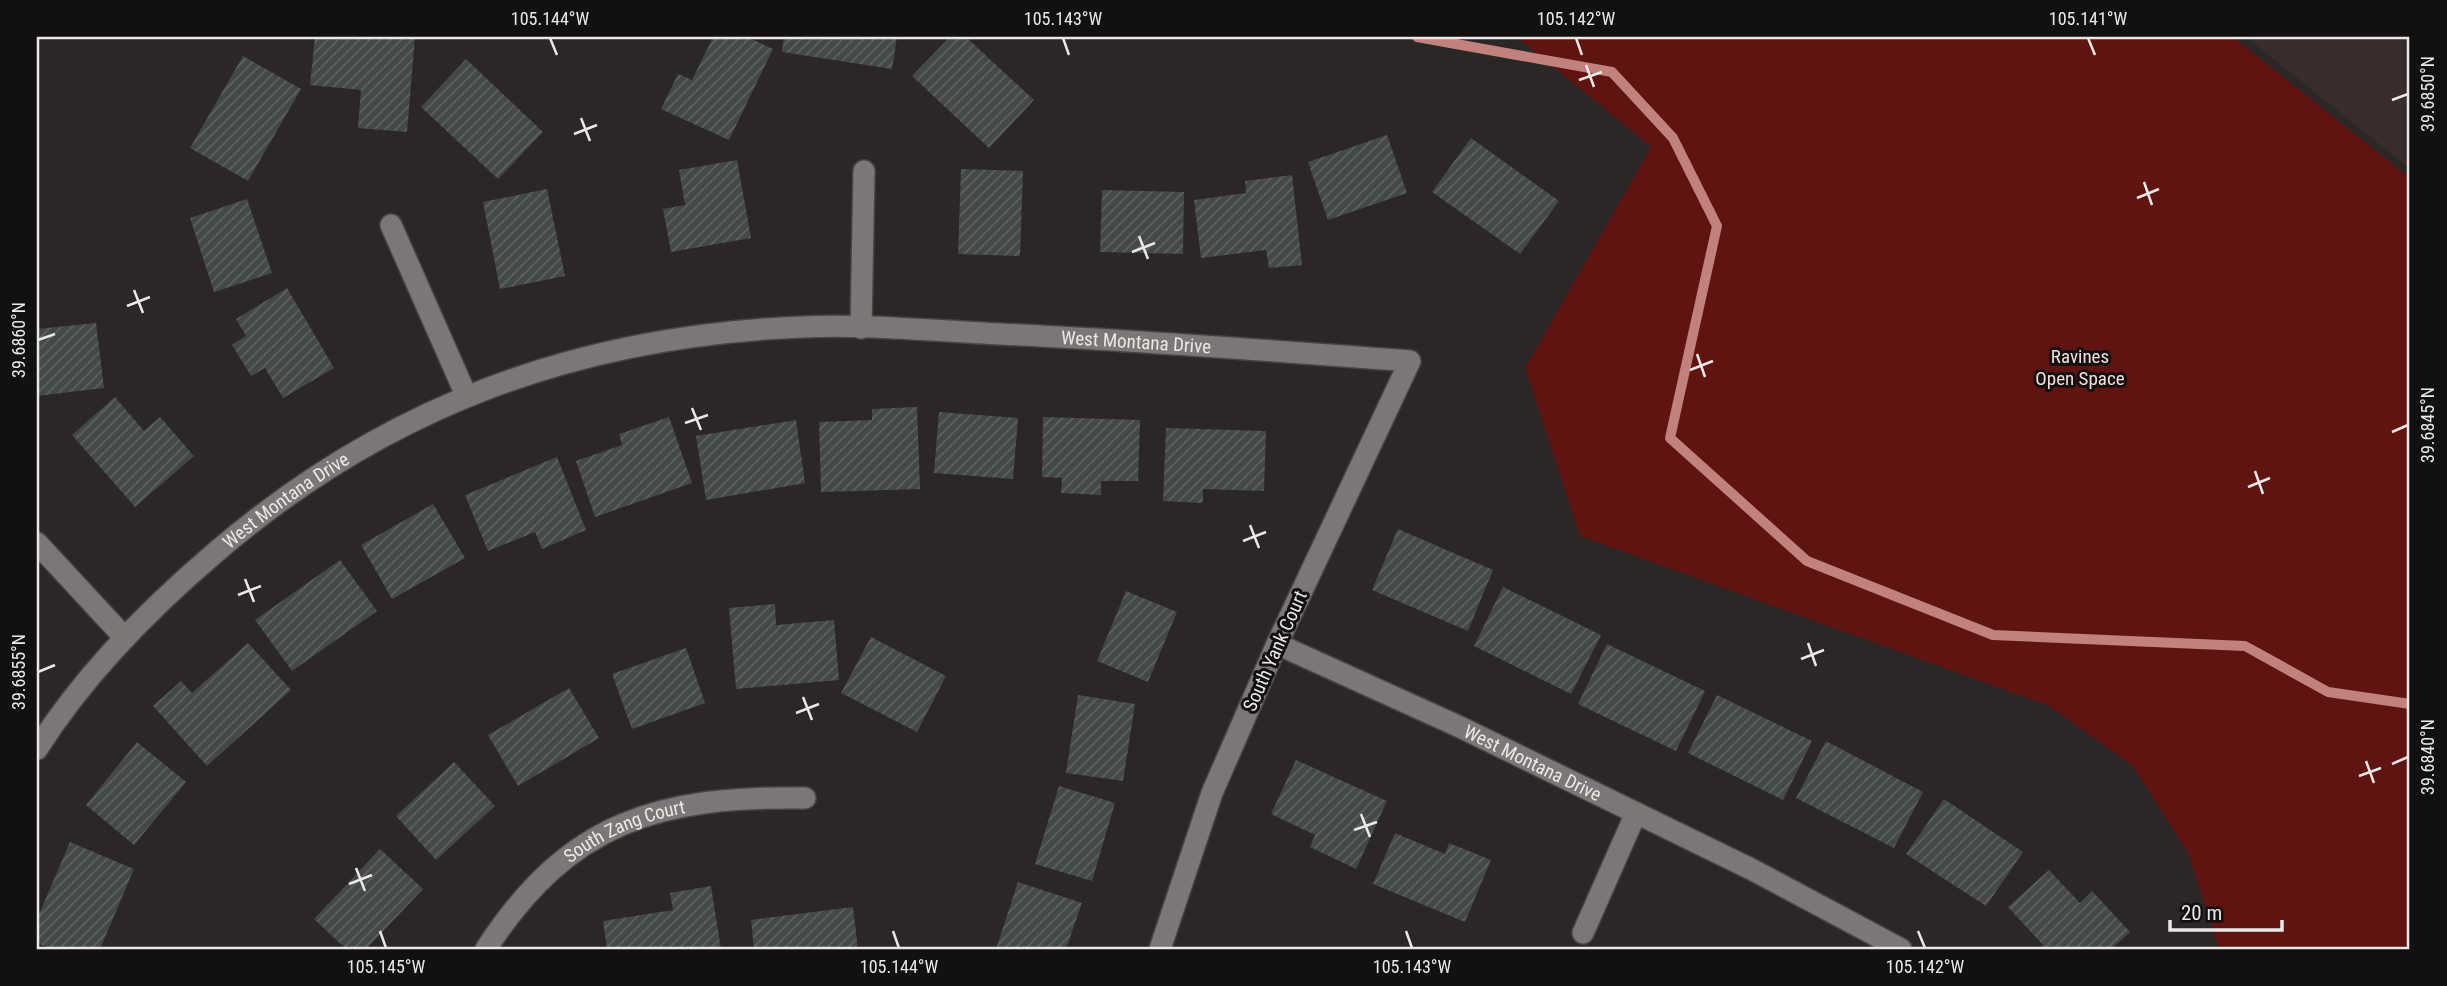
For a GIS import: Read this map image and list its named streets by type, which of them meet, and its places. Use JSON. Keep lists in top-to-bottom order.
{
  "streets": {
    "street": ["West Montana Drive", "South Yank Court", "South Zang Court"]
  },
  "crossings": [
    ["West Montana Drive", "South Yank Court"]
  ],
  "parks": ["Ravines Open Space"],
  "scale_bar": "20 m",
  "coordinates": [
    "105.144°W",
    "105.143°W",
    "105.142°W",
    "105.141°W",
    "39.6850°N",
    "39.6860°N",
    "39.6845°N",
    "39.6855°N",
    "39.6840°N",
    "105.145°W"
  ]
}
